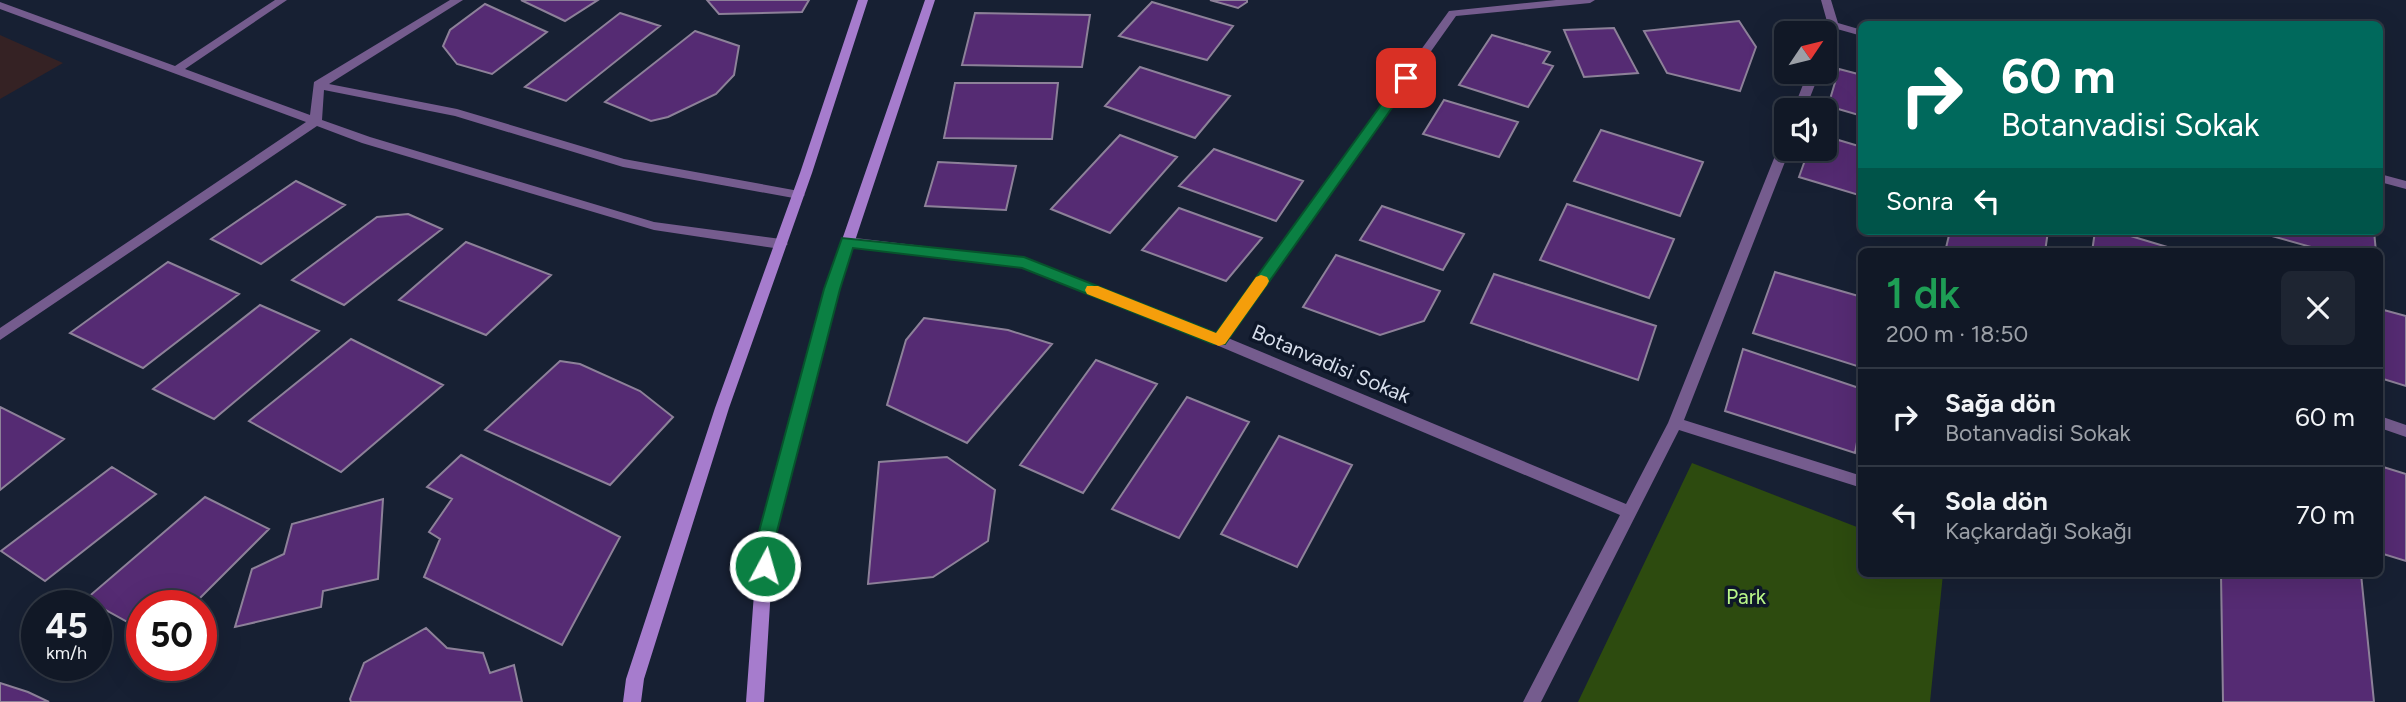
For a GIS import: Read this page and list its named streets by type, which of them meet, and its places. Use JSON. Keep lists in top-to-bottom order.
{
  "streets": {
    "street": ["Botanvadisi Sokak"]
  },
  "parks": ["Park"],
  "north": "top right",
  "page": {
    "turn": ["60 m", "Botanvadisi Sokak"],
    "then": "Sonra",
    "heading": ["1 dk", "200 m · 18:50"],
    "list": [
      {
        "name": "Sağa dön",
        "note": "Botanvadisi Sokak",
        "value": "60 m"
      },
      {
        "name": "Sola dön",
        "note": "Kaçkardağı Sokağı",
        "value": "70 m"
      }
    ],
    "speed": "45 km/h",
    "limit": "50"
  }
}
